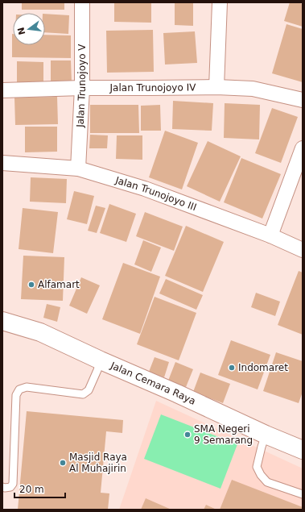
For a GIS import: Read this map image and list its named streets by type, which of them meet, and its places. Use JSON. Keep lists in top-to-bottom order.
{
  "streets": {
    "main road": ["Jalan Cemara Raya"],
    "street": ["Jalan Trunojoyo V", "Jalan Trunojoyo IV", "Jalan Trunojoyo III"]
  },
  "crossings": [
    ["Jalan Trunojoyo V", "Jalan Trunojoyo IV"],
    ["Jalan Trunojoyo V", "Jalan Trunojoyo III"]
  ],
  "places": [
    "Alfamart",
    "Indomaret",
    "SMA Negeri 9 Semarang",
    "Masjid Raya Al Muhajirin"
  ],
  "scale_bar": "20 m",
  "north": "left"
}
